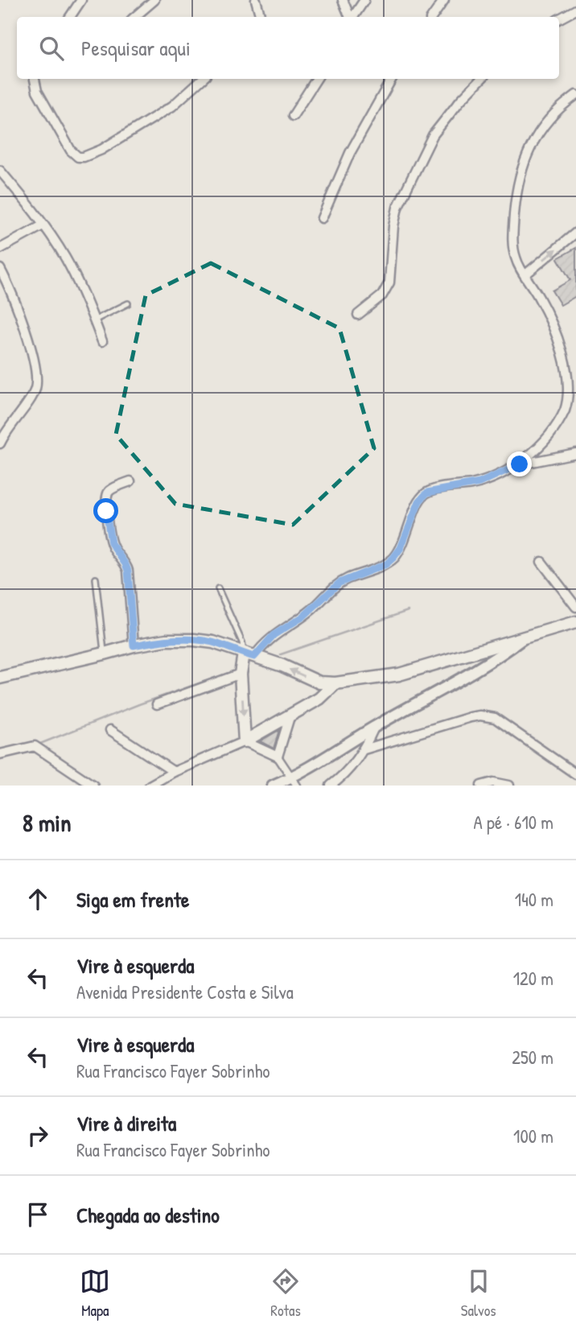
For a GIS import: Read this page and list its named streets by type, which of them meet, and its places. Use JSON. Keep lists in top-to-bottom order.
{
  "page": {
    "search": "Pesquisar aqui",
    "heading": ["8 min", "A pé · 610 m"],
    "list": [
      ["Siga em frente", "140 m"],
      ["Vire à esquerda", "Avenida Presidente Costa e Silva", "120 m"],
      ["Vire à esquerda", "Rua Francisco Fayer Sobrinho", "250 m"],
      ["Vire à direita", "Rua Francisco Fayer Sobrinho", "100 m"],
      "Chegada ao destino"
    ],
    "nav": ["Mapa", "Rotas", "Salvos"]
  }
}
